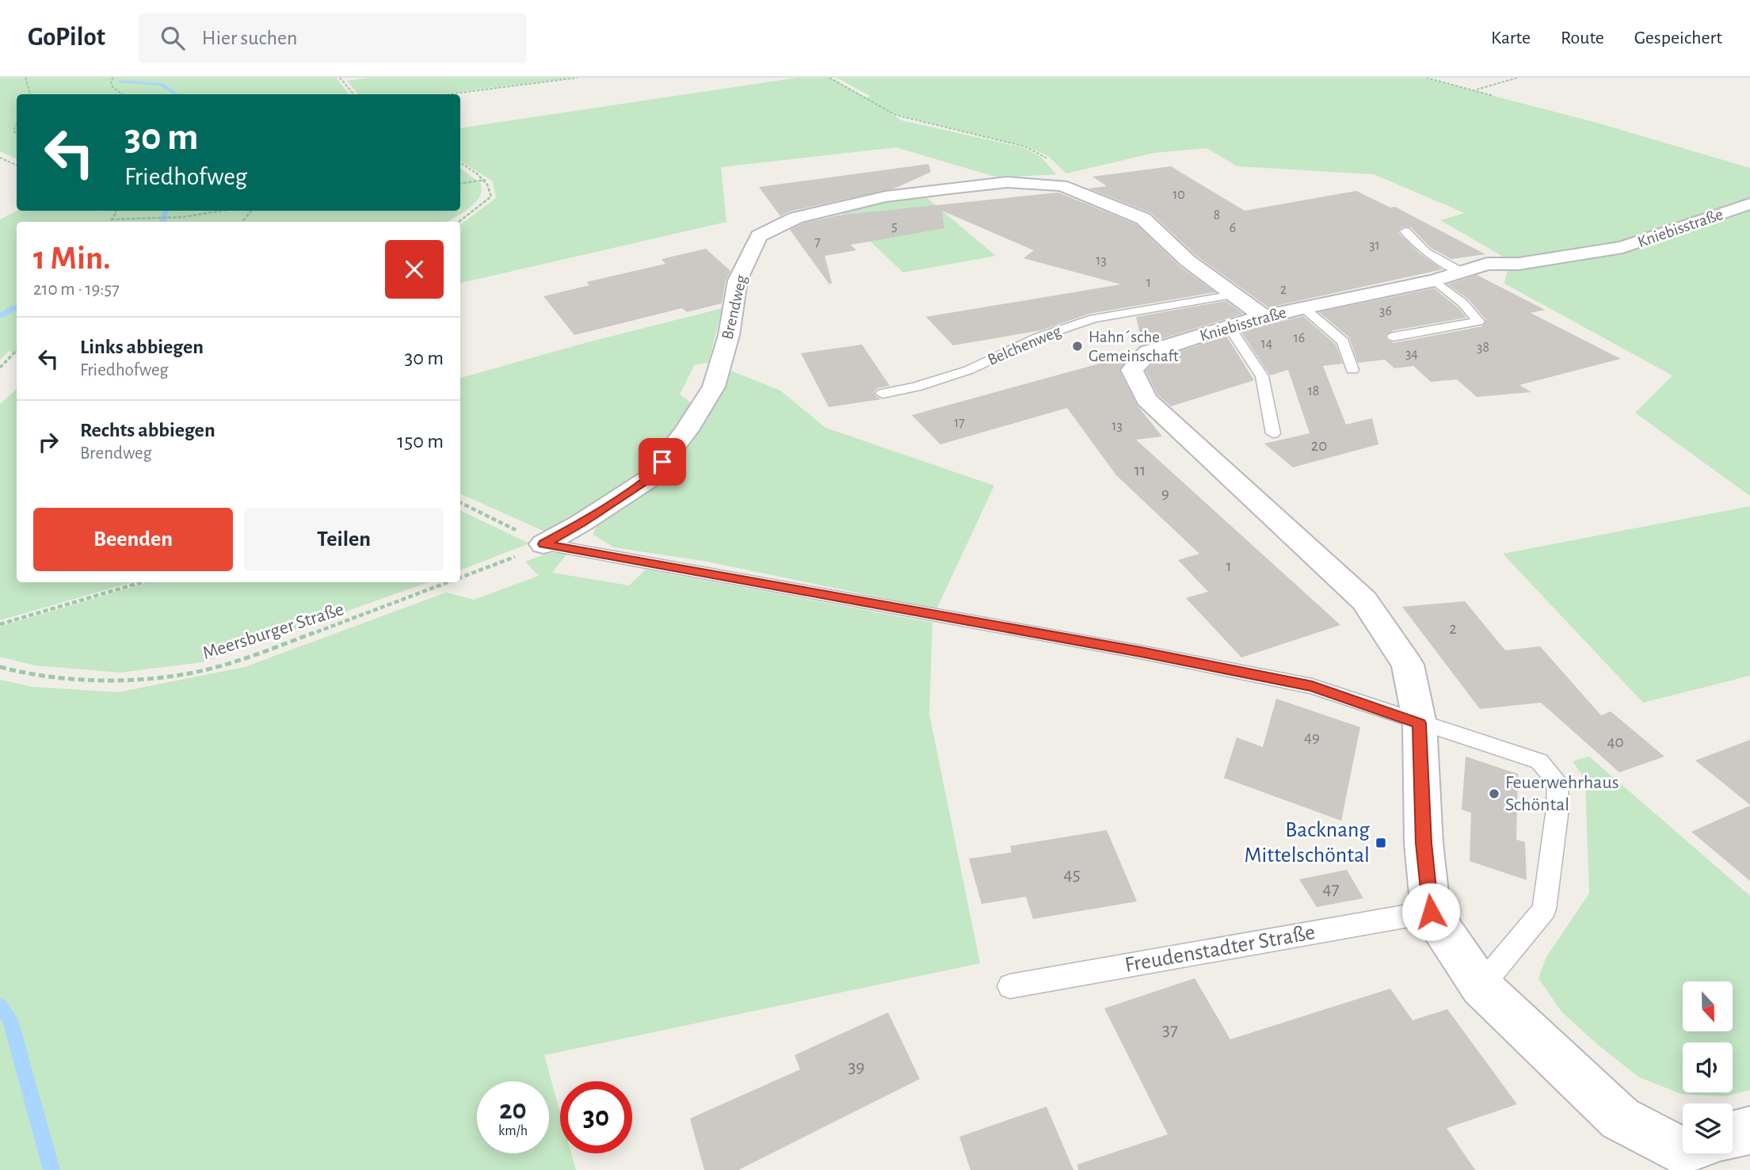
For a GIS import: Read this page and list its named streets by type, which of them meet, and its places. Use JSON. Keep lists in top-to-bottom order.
{
  "streets": {
    "street": ["Kniebisstraße", "Brendweg"],
    "lane": ["Belchenweg", "Freudenstadter Straße"],
    "path": ["Meersburger Straße"]
  },
  "crossings": [
    ["Brendweg", "Meersburger Straße"]
  ],
  "places": {
    "other": ["Hahn´sche Gemeinschaft", "Feuerwehrhaus Schöntal"],
    "transit": ["Backnang Mittelschöntal"]
  },
  "house_numbers": [
    "10",
    "8",
    "5",
    "6",
    "7",
    "31",
    "13",
    "1",
    "2",
    "36",
    "16",
    "14",
    "38",
    "34",
    "18",
    "17",
    "13",
    "20",
    "11",
    "9",
    "1",
    "2",
    "49",
    "40",
    "45",
    "47",
    "37",
    "39"
  ],
  "north": "bottom",
  "page": {
    "header": "GoPilot",
    "search": "Hier suchen",
    "nav": ["Karte", "Route", "Gespeichert"],
    "turn": ["30 m", "Friedhofweg"],
    "heading": ["1 Min.", "210 m · 19:57"],
    "list": [
      {
        "name": "Links abbiegen",
        "note": "Friedhofweg",
        "value": "30 m"
      },
      {
        "name": "Rechts abbiegen",
        "note": "Brendweg",
        "value": "150 m"
      }
    ],
    "buttons": ["Beenden", "Teilen"],
    "speed": "20 km/h",
    "limit": "30"
  }
}
